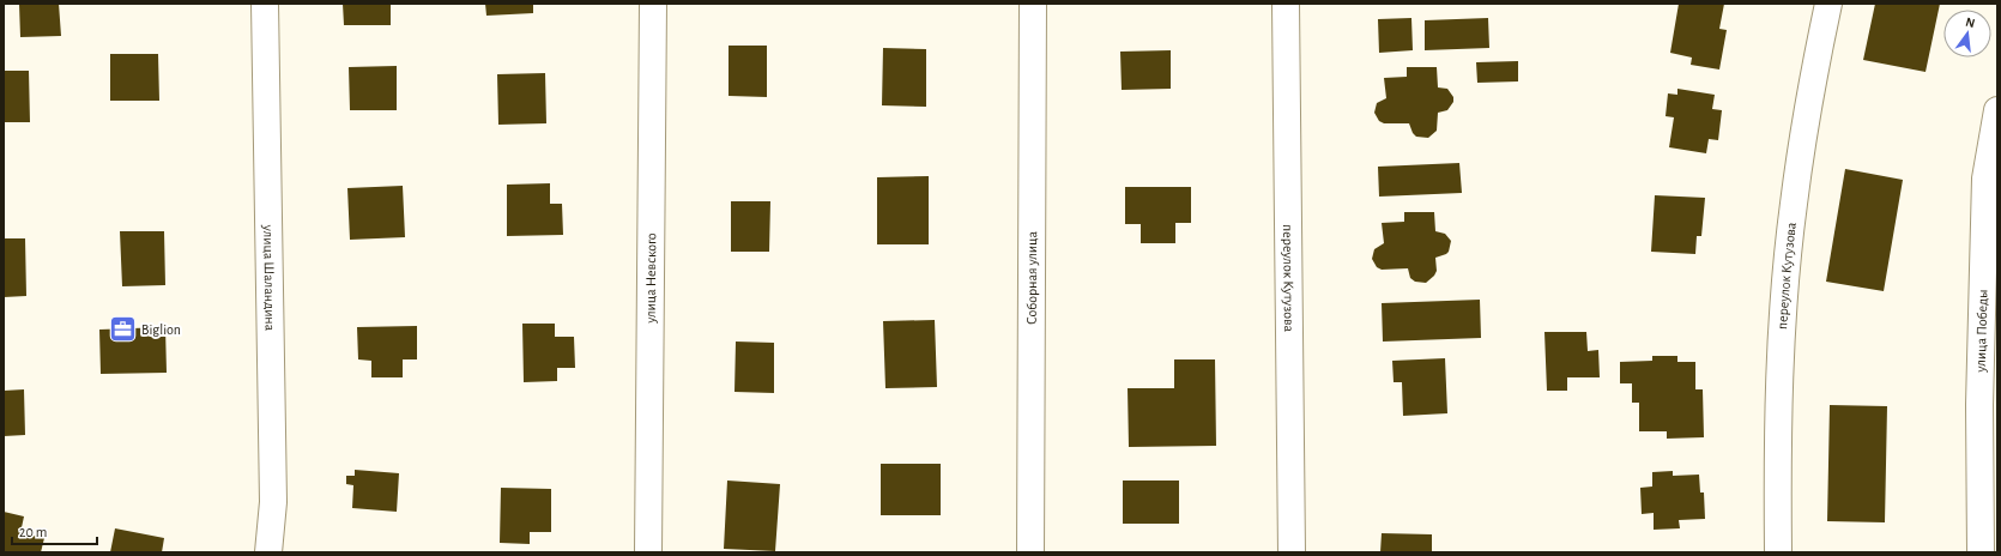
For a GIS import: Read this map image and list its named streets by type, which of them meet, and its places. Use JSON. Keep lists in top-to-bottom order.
{
  "streets": {
    "street": [
      "переулок Кутузова",
      "улица Шаландина",
      "улица Невского",
      "Соборная улица",
      "улица Победы"
    ]
  },
  "places": {
    "office": ["Biglion"]
  },
  "scale_bar": "20 m",
  "north": "top"
}
